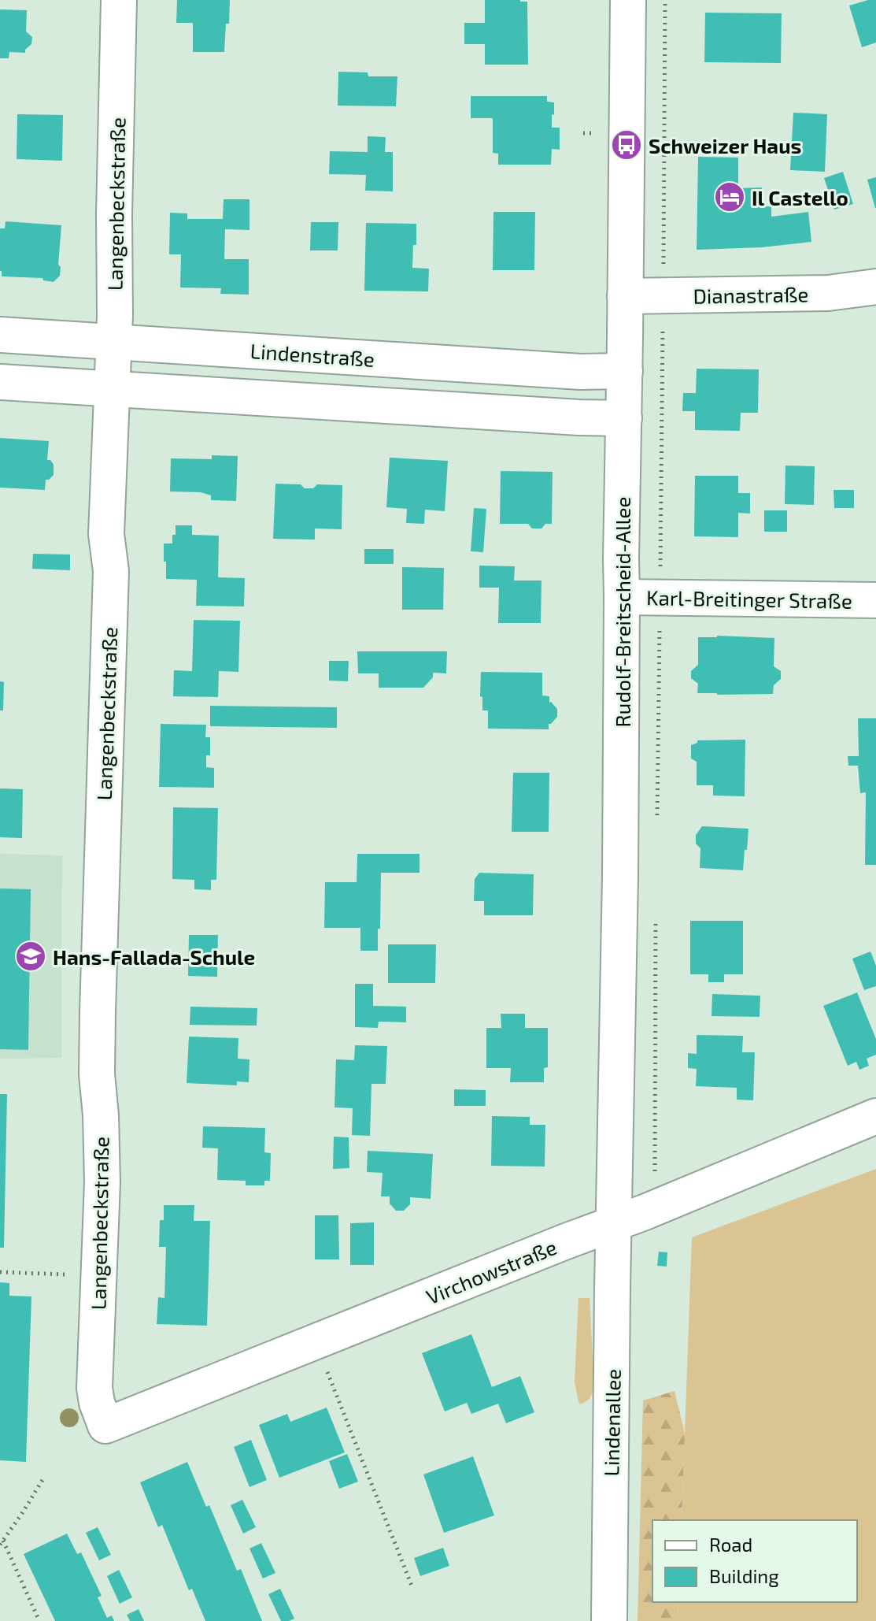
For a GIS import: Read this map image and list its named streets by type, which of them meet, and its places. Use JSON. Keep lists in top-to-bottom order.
{
  "streets": {
    "street": [
      "Langenbeckstraße",
      "Dianastraße",
      "Lindenstraße",
      "Karl-Breitinger Straße",
      "Rudolf-Breitscheid-Allee",
      "Virchowstraße",
      "Lindenallee"
    ]
  },
  "crossings": [
    ["Langenbeckstraße", "Lindenstraße"],
    ["Langenbeckstraße", "Virchowstraße"],
    ["Dianastraße", "Rudolf-Breitscheid-Allee"],
    ["Lindenstraße", "Rudolf-Breitscheid-Allee"],
    ["Karl-Breitinger Straße", "Rudolf-Breitscheid-Allee"],
    ["Rudolf-Breitscheid-Allee", "Virchowstraße"],
    ["Rudolf-Breitscheid-Allee", "Lindenallee"],
    ["Virchowstraße", "Lindenallee"]
  ],
  "places": {
    "bus stop": ["Schweizer Haus"],
    "hotel": ["Il Castello"],
    "school or university": ["Hans-Fallada-Schule"]
  },
  "legend": ["Road", "Building"]
}
